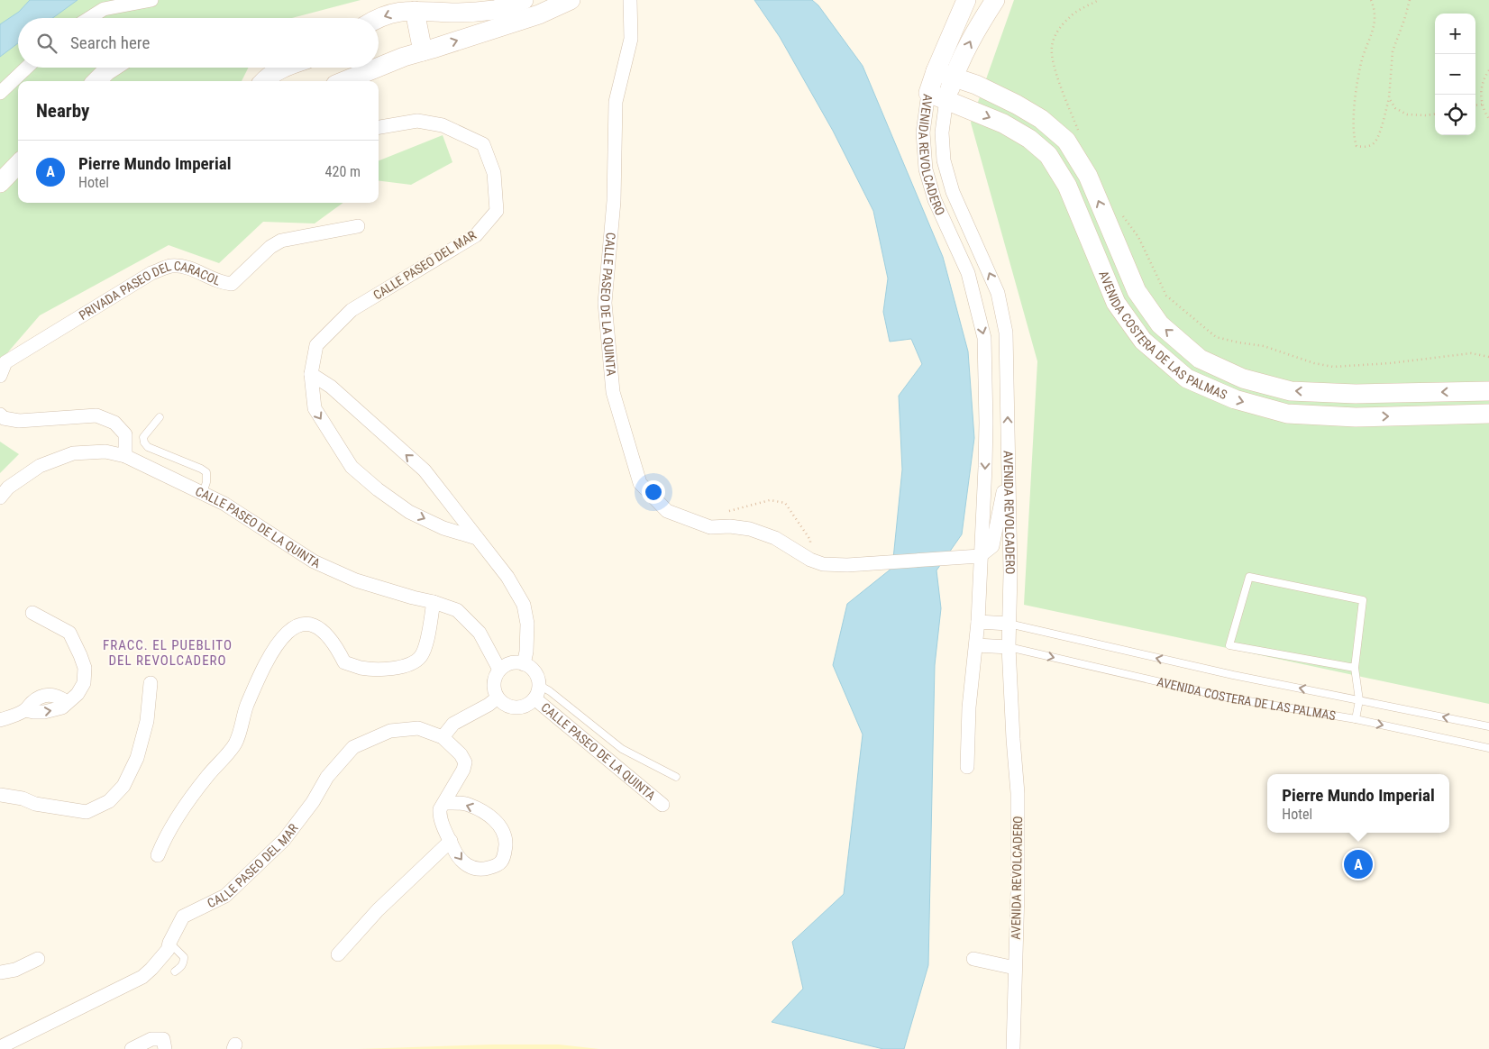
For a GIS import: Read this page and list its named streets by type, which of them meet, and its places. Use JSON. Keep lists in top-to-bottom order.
{
  "streets": {
    "main road": ["AVENIDA REVOLCADERO", "AVENIDA COSTERA DE LAS PALMAS"],
    "street": ["CALLE PASEO DEL MAR", "PRIVADA PASEO DEL CARACOL", "CALLE PASEO DE LA QUINTA"]
  },
  "crossings": [
    ["AVENIDA REVOLCADERO", "AVENIDA COSTERA DE LAS PALMAS"]
  ],
  "districts": ["FRACC. EL PUEBLITO DEL REVOLCADERO"],
  "page": {
    "map_buttons": ["+", "−"],
    "search": "Search here",
    "heading": "Nearby",
    "list": [
      {
        "mark": "A",
        "name": "Pierre Mundo Imperial",
        "note": "Hotel",
        "value": "420 m"
      }
    ],
    "popup": ["Pierre Mundo Imperial", "Hotel"],
    "pins": "A"
  }
}
